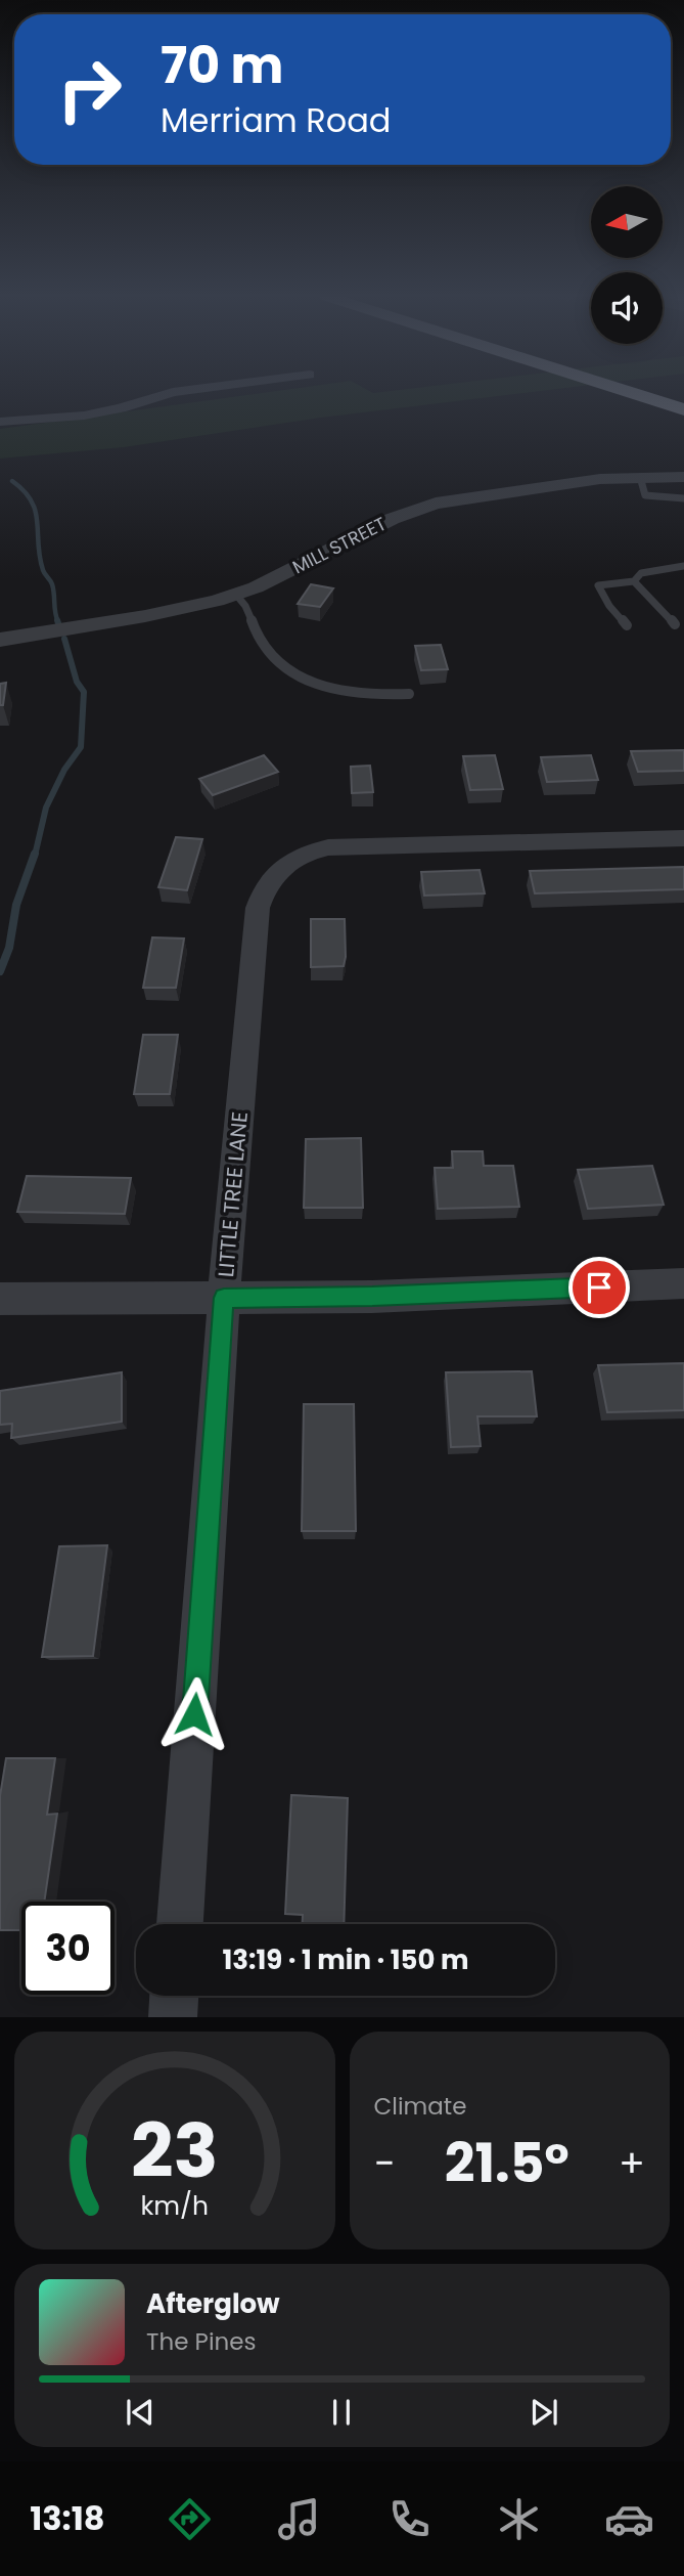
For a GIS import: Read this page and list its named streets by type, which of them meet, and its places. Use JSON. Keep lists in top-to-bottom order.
{
  "streets": {
    "street": ["MILL STREET", "LITTLE TREE LANE"]
  },
  "north": "left",
  "page": {
    "turn": ["70 m", "Merriam Road"],
    "limit": "30",
    "trip": "13:19 · 1 min · 150 m",
    "tile": "Climate",
    "heat": ["−", "21.5°", "+"],
    "song": ["Afterglow", "The Pines"],
    "tabs": "13:18",
    "gauge": ["23", "km/h"]
  }
}
